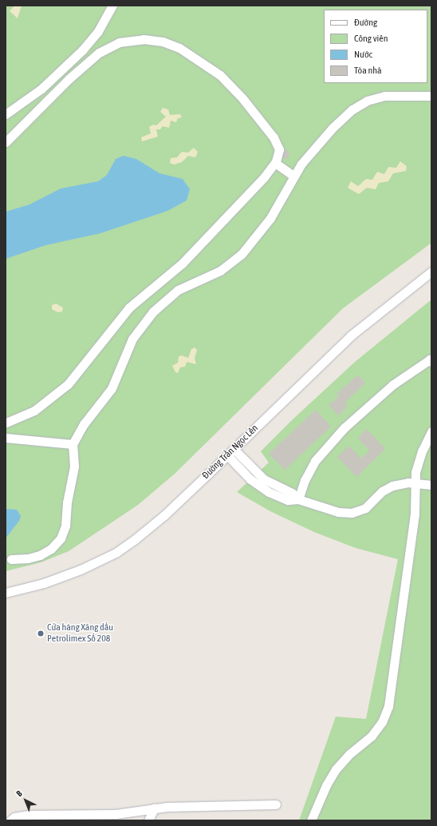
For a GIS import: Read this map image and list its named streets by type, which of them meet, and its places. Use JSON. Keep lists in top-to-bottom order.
{
  "streets": {
    "street": ["Đường Trần Ngọc Lên"]
  },
  "places": ["Cửa hàng Xăng dầu Petrolimex Số 208"],
  "legend": [
    "Đường",
    "Công viên",
    "Nước",
    "Tòa nhà"
  ],
  "north": "top left"
}
